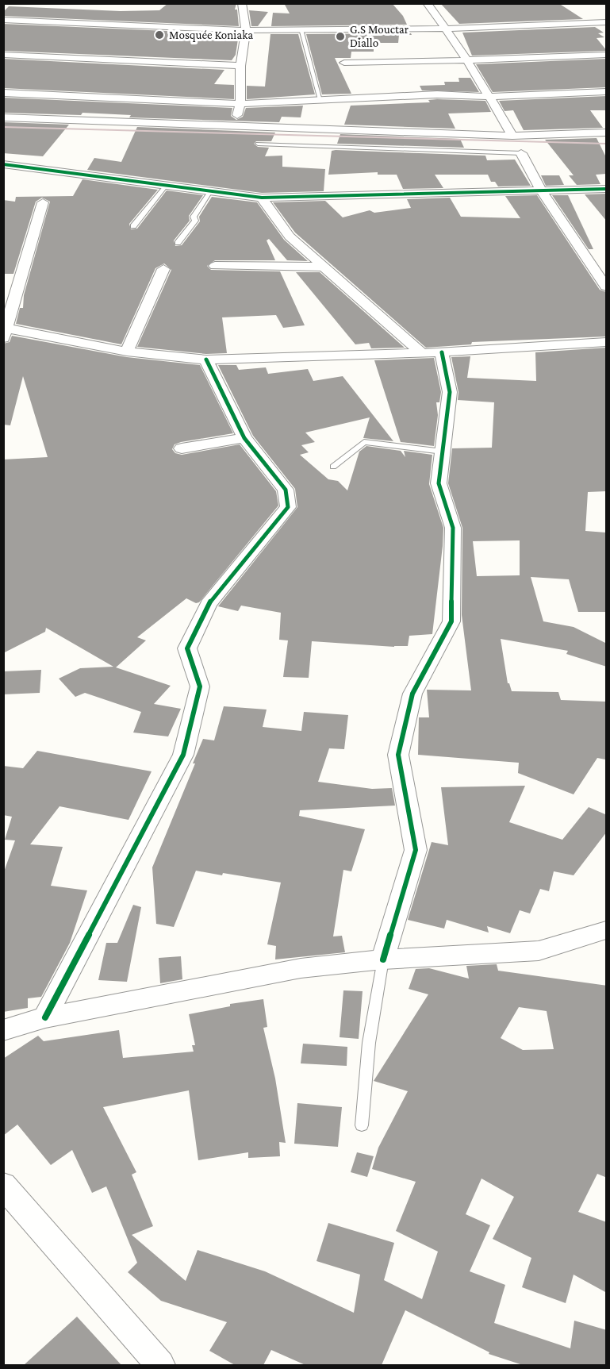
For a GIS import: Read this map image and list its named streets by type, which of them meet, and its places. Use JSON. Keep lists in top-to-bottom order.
{
  "places": ["Mosquée Koniaka", "G.S Mouctar Diallo"]
}
